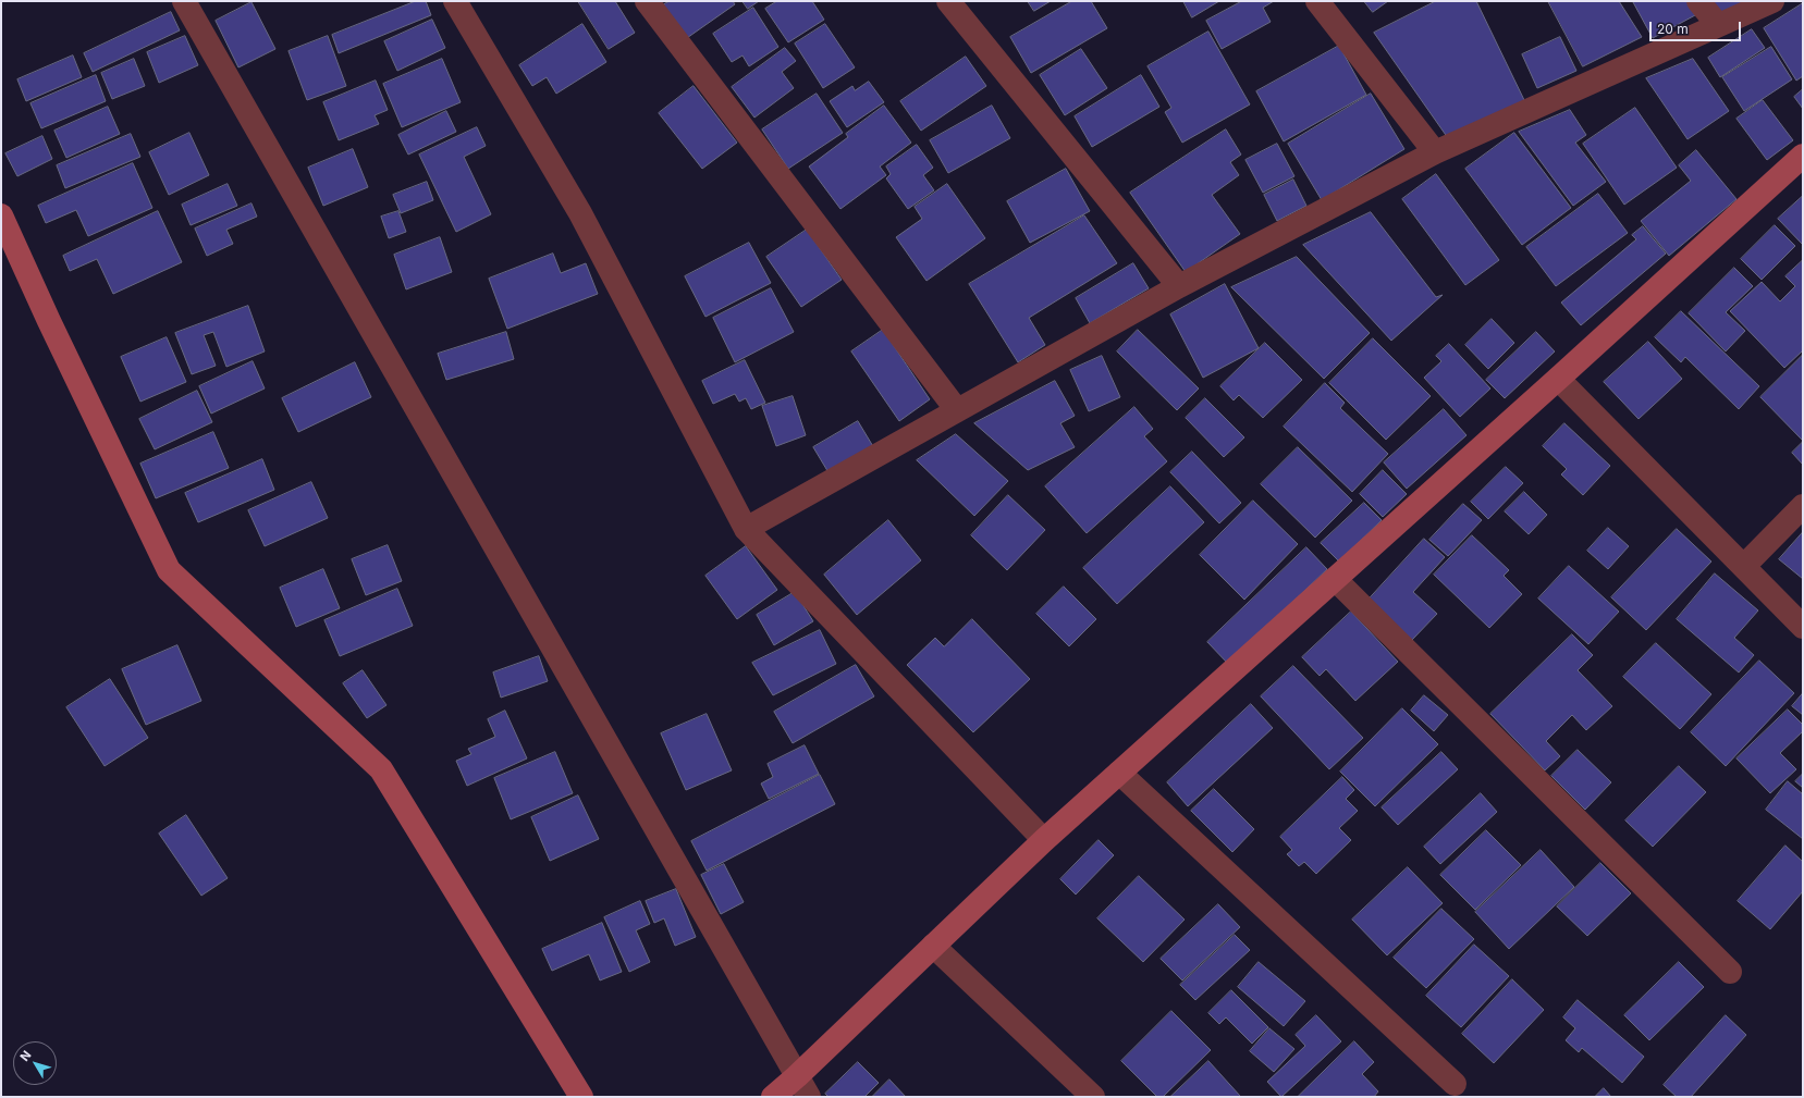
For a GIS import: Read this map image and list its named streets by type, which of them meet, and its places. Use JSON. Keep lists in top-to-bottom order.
{
  "scale_bar": "20 m",
  "north": "top left"
}
